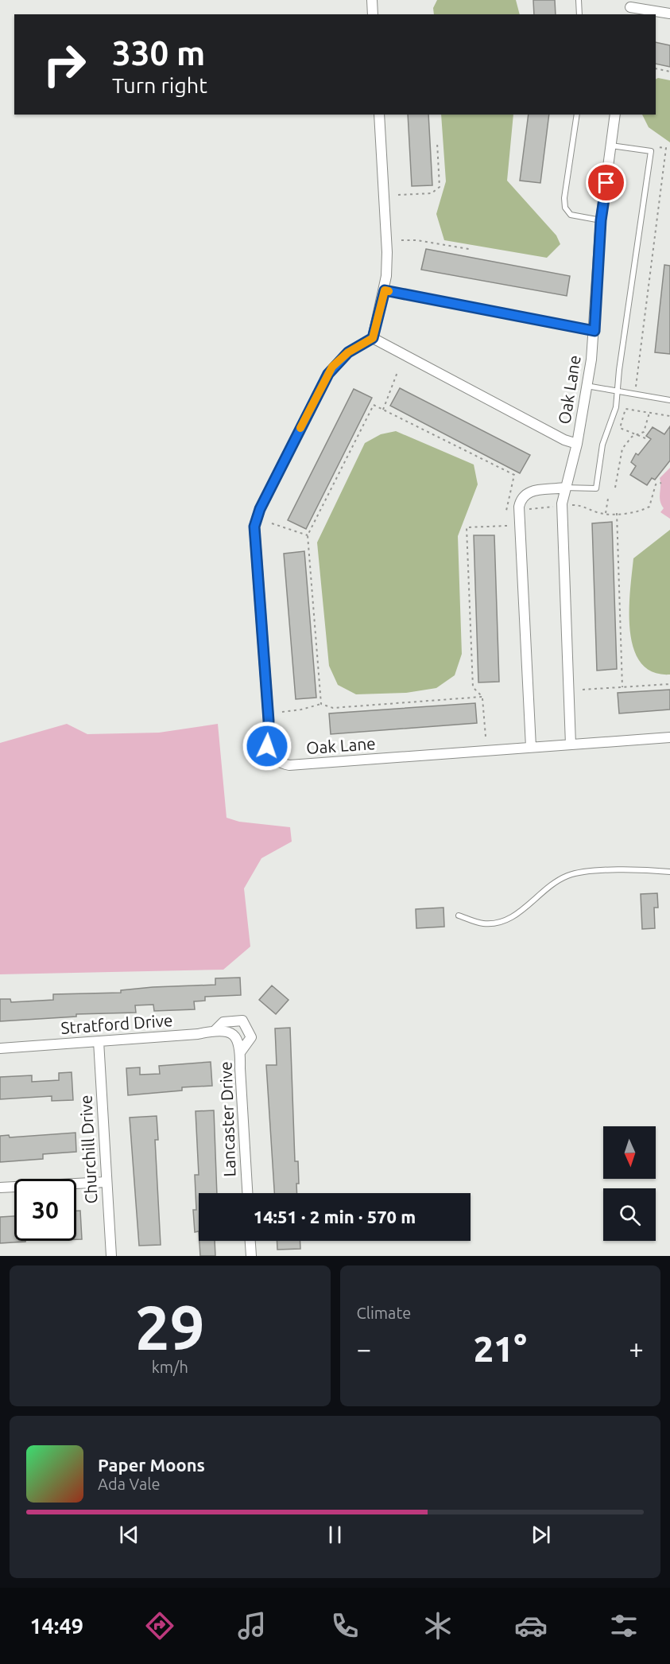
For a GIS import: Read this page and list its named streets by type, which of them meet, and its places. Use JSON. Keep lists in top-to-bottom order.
{
  "streets": {
    "street": [
      "Oak Lane",
      "Stratford Drive",
      "Lancaster Drive",
      "Churchill Drive"
    ]
  },
  "crossings": [
    ["Stratford Drive", "Lancaster Drive"],
    ["Stratford Drive", "Churchill Drive"]
  ],
  "north": "bottom",
  "page": {
    "turn": ["330 m", "Turn right"],
    "limit": "30",
    "trip": "14:51 · 2 min · 570 m",
    "tile": [
      ["29", "km/h"],
      "Climate"
    ],
    "heat": ["−", "21°", "+"],
    "song": ["Paper Moons", "Ada Vale"],
    "tabs": "14:49"
  }
}
